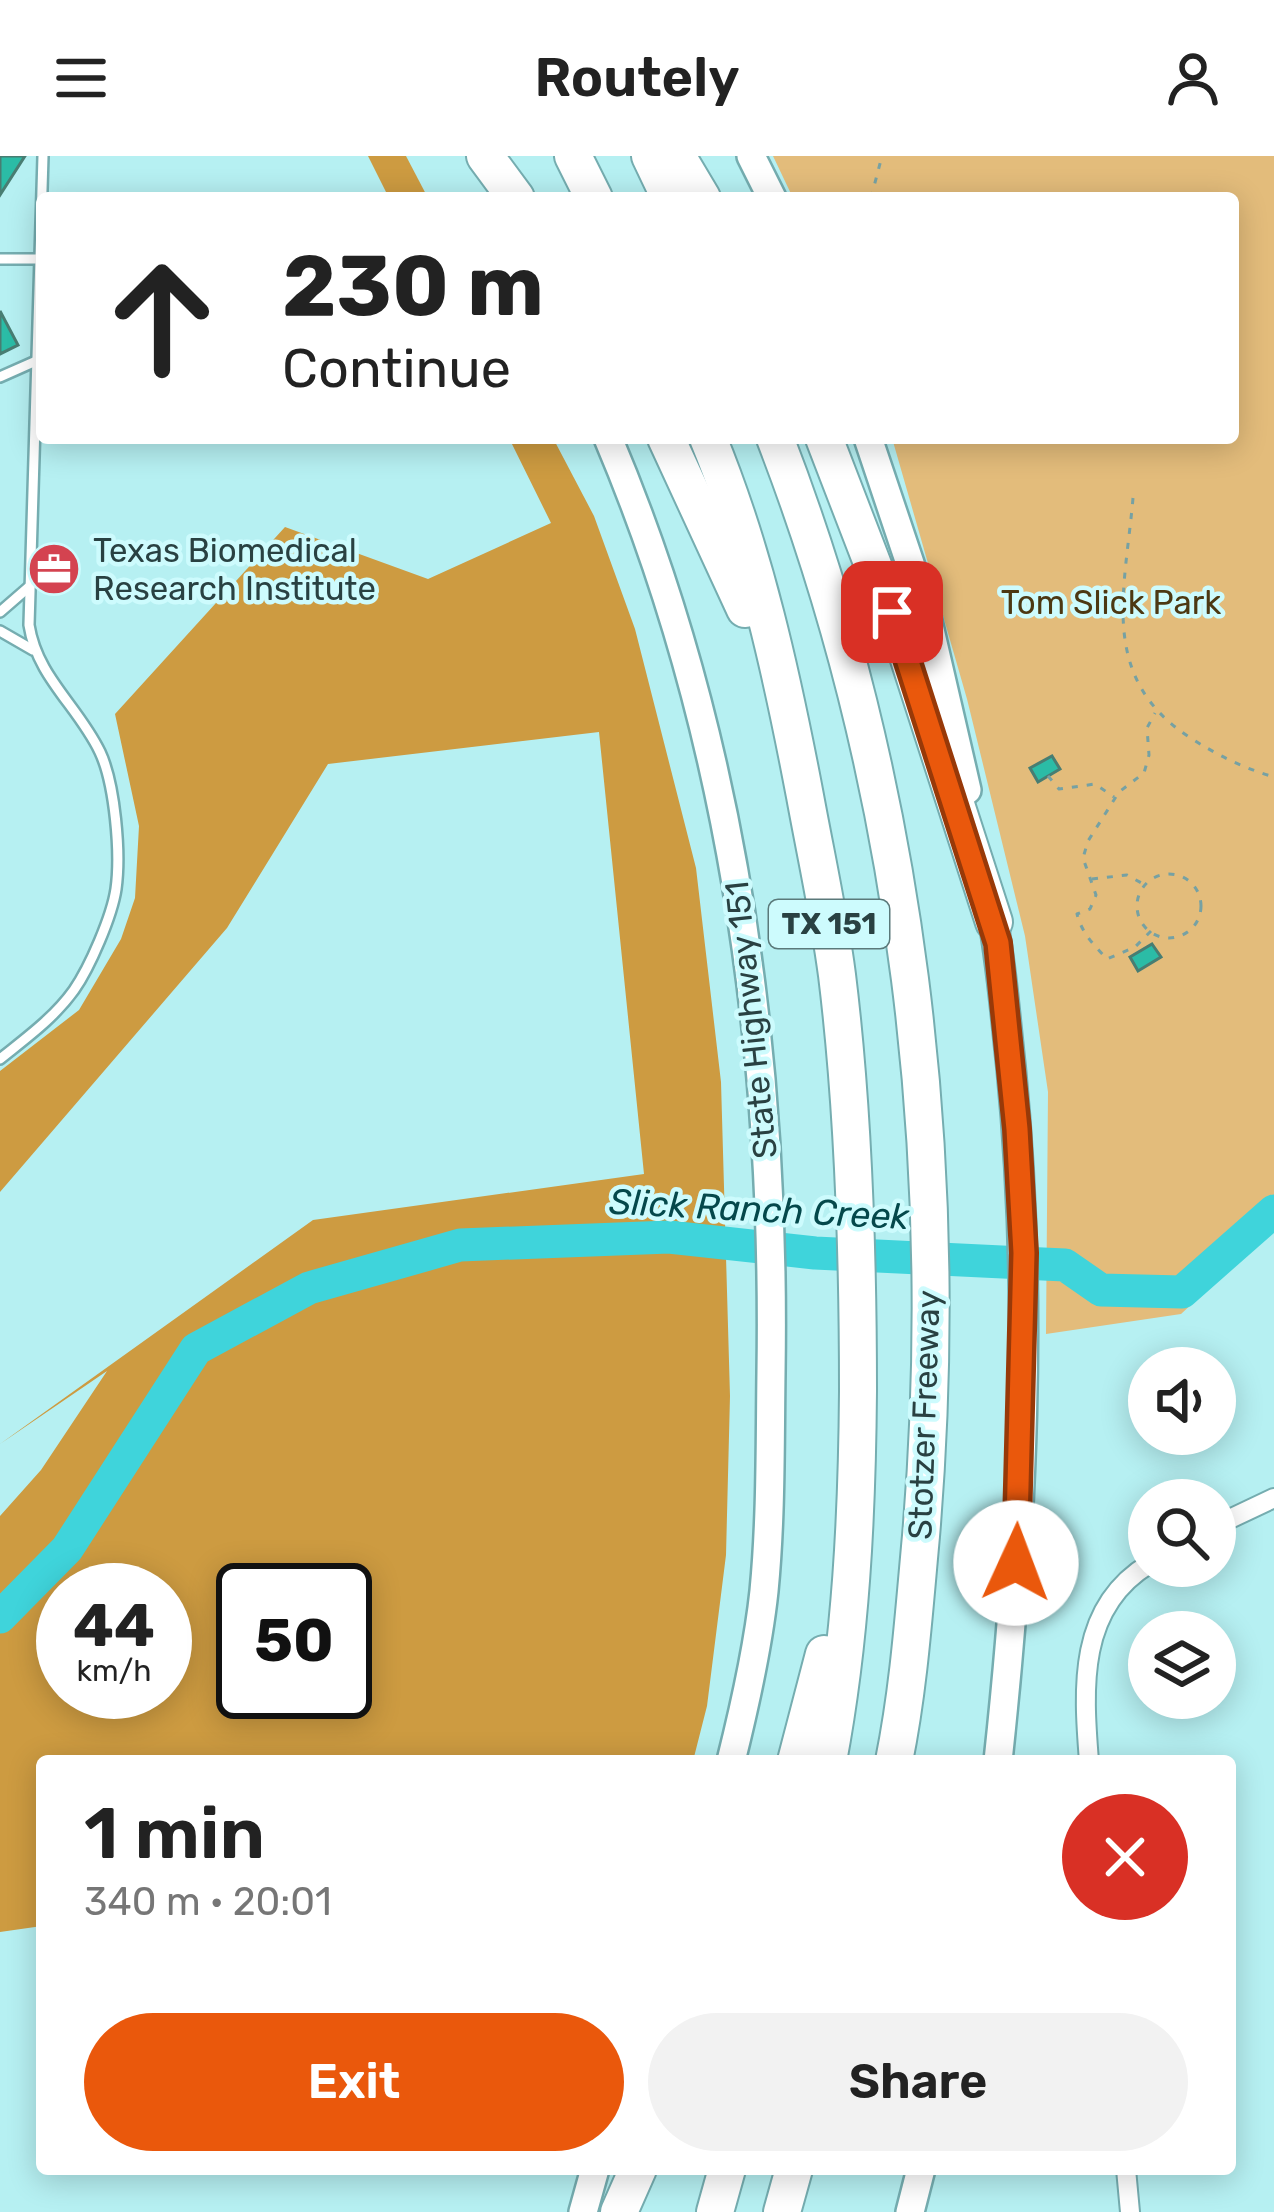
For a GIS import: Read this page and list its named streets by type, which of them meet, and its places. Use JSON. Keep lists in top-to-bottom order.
{
  "streets": {
    "highway": ["TX 151", "Stotzer Freeway"],
    "main road": ["State Highway 151"]
  },
  "water": ["Slick Ranch Creek"],
  "parks": ["Tom Slick Park"],
  "places": {
    "office": ["Texas Biomedical Research Institute"]
  },
  "page": {
    "header": "Routely",
    "turn": ["230 m", "Continue"],
    "speed": "44 km/h",
    "limit": "50",
    "heading": ["1 min", "340 m · 20:01"],
    "buttons": ["Exit", "Share"]
  }
}
